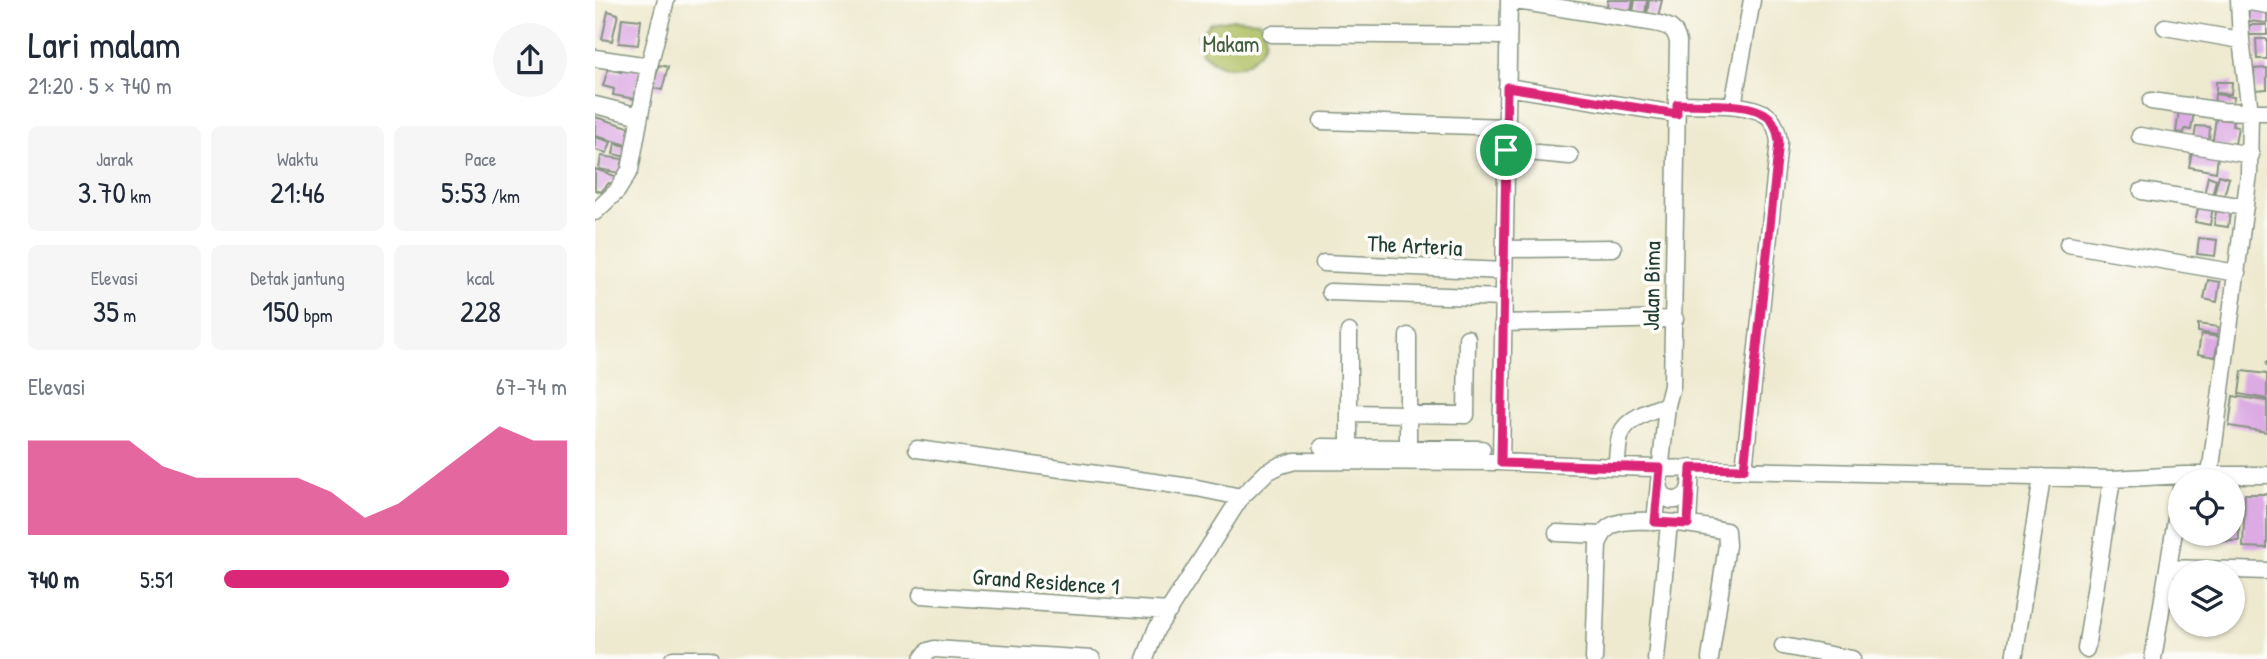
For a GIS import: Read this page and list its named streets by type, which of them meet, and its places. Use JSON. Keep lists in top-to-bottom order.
{
  "streets": {
    "street": ["The Arteria", "Jalan Bima", "Grand Residence 1"]
  },
  "parks": ["Makam"],
  "page": {
    "heading": ["Lari malam", "21:20 · 5 × 740 m"],
    "stats": [
      ["Jarak", "3.70 km"],
      ["Waktu", "21:46"],
      ["Pace", "5:53 /km"],
      ["Elevasi", "35 m"],
      ["Detak jantung", "150 bpm"],
      ["kcal", "228"]
    ],
    "chart": ["Elevasi", "67–74 m"],
    "list": [
      {
        "name": "740 m",
        "note": "5:51"
      }
    ]
  }
}
